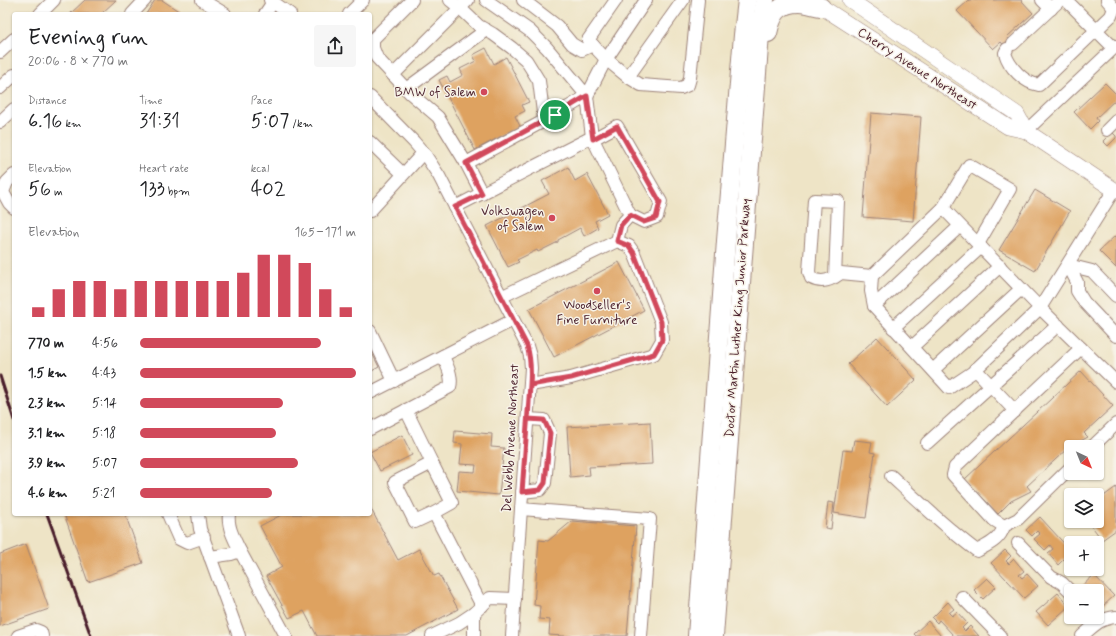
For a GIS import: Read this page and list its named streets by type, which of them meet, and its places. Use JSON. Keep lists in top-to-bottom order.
{
  "streets": {
    "highway": ["Doctor Martin Luther King Junior Parkway"],
    "main road": ["Cherry Avenue Northeast"],
    "street": ["Del Webb Avenue Northeast"]
  },
  "places": ["BMW of Salem", "Volkswagen of Salem", "Woodseller's Fine Furniture"],
  "north": "bottom right",
  "page": {
    "heading": ["Evening run", "20:06 · 8 × 770 m"],
    "stats": [
      ["Distance", "6.16 km"],
      ["Time", "31:31"],
      ["Pace", "5:07 /km"],
      ["Elevation", "56 m"],
      ["Heart rate", "133 bpm"],
      ["kcal", "402"]
    ],
    "chart": ["Elevation", "165–171 m"],
    "list": [
      {
        "name": "770 m",
        "note": "4:56"
      },
      {
        "name": "1.5 km",
        "note": "4:43"
      },
      {
        "name": "2.3 km",
        "note": "5:14"
      },
      {
        "name": "3.1 km",
        "note": "5:18"
      },
      {
        "name": "3.9 km",
        "note": "5:07"
      },
      {
        "name": "4.6 km",
        "note": "5:21"
      }
    ],
    "map_buttons": ["+", "−"]
  }
}
